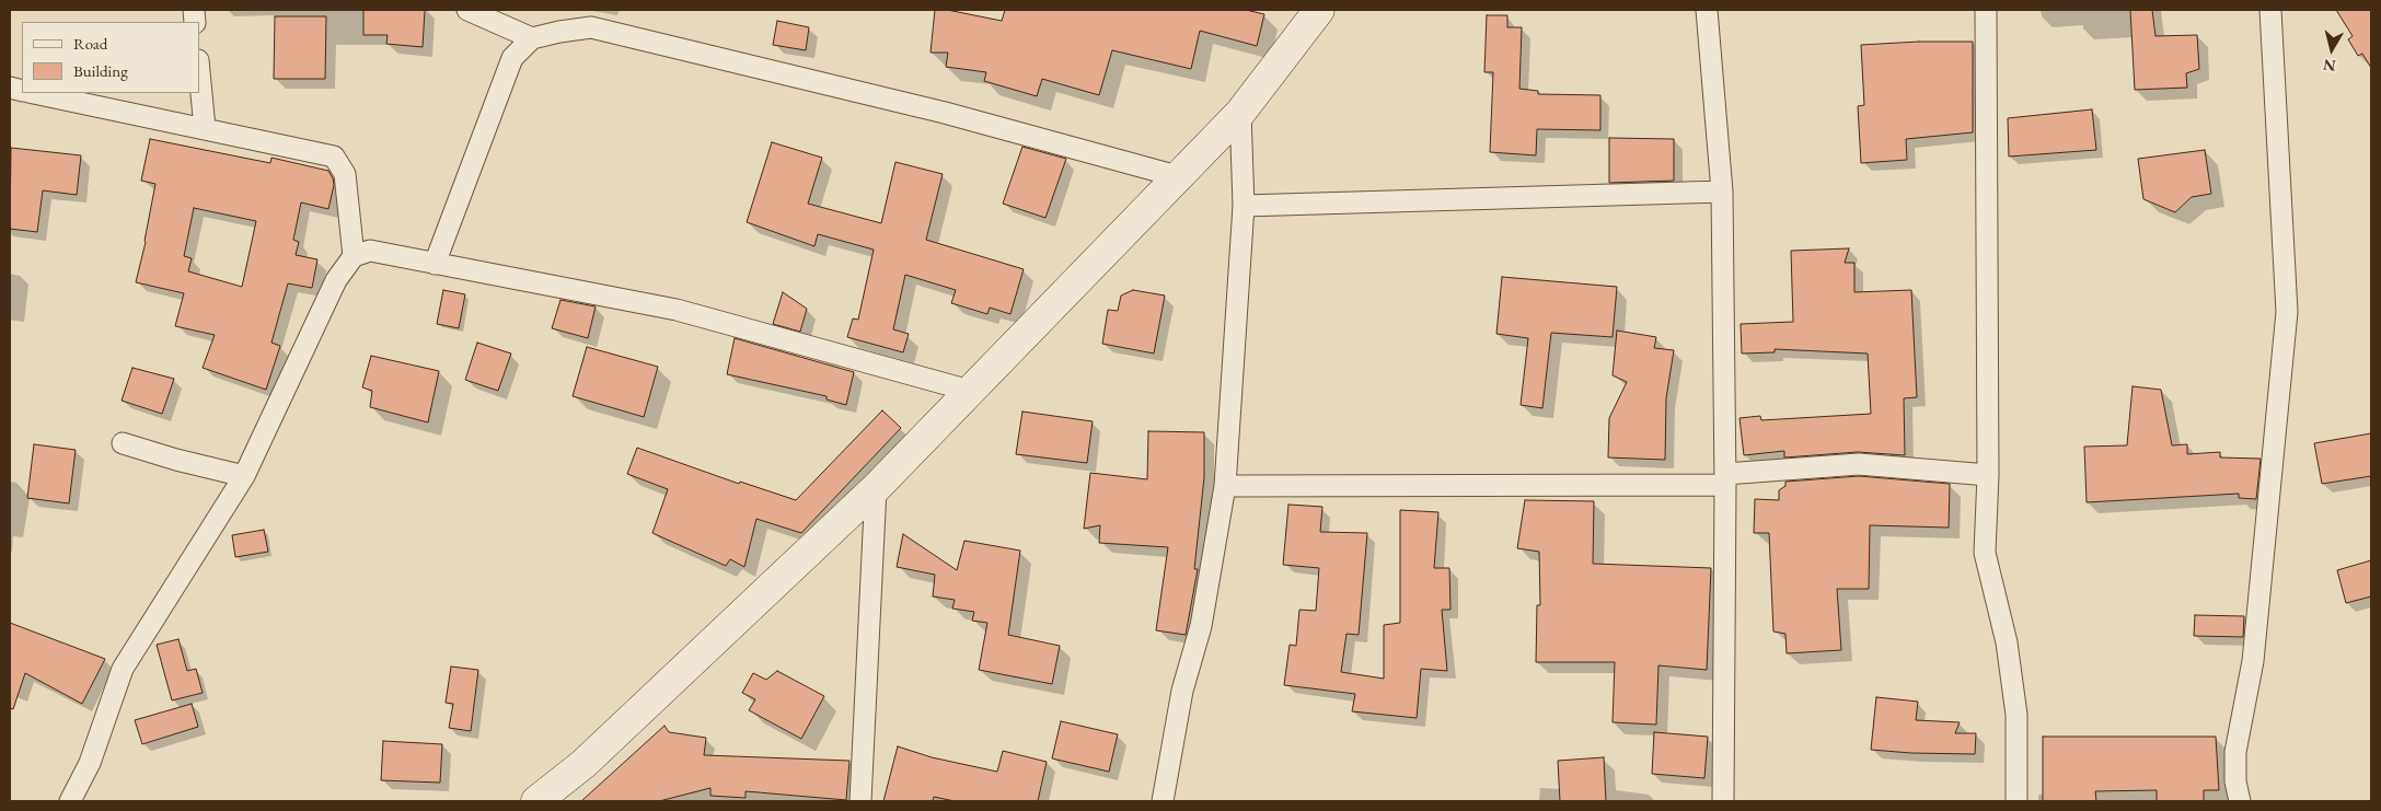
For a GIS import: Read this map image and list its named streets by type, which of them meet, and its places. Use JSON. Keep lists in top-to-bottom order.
{
  "legend": ["Road", "Building"],
  "north": "bottom"
}
